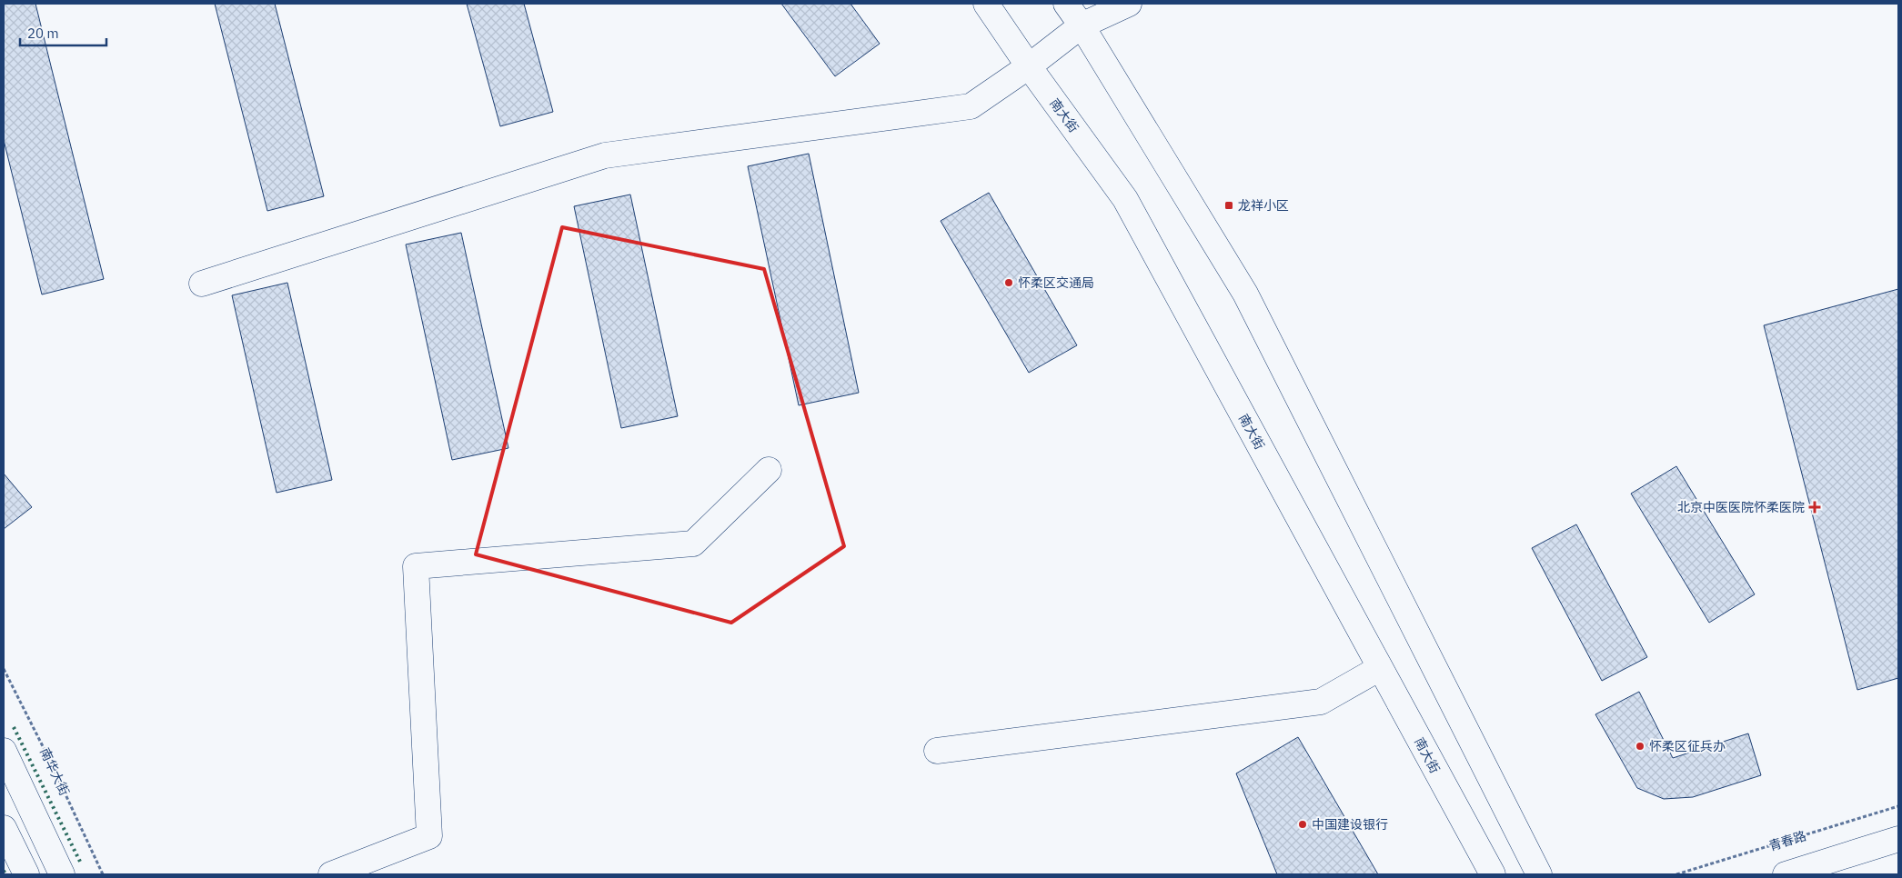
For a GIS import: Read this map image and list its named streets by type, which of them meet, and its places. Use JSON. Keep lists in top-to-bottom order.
{
  "streets": {
    "main road": ["南大街"],
    "path": ["南华大街", "青春路"]
  },
  "places": {
    "transit": ["龙祥小区"],
    "other": ["怀柔区交通局", "怀柔区征兵办", "中国建设银行"],
    "health": ["北京中医医院怀柔医院"]
  },
  "scale_bar": "20 m"
}
